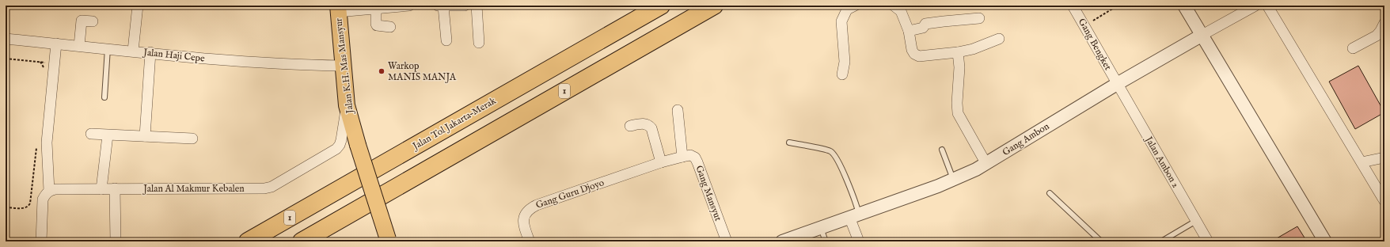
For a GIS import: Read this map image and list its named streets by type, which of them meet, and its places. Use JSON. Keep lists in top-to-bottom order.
{
  "streets": {
    "highway": ["1", "Jalan Tol Jakarta–Merak"],
    "main road": ["Jalan K.H. Mas Mansyur"],
    "street": [
      "Gang Bengket",
      "Jalan Haji Cepe",
      "Gang Ambon",
      "Jalan Ambon 2",
      "Jalan Al Makmur Kebalen",
      "Gang Mansyut",
      "Gang Guru Djoyo"
    ]
  },
  "crossings": [
    ["Gang Bengket", "Gang Ambon"],
    ["Gang Bengket", "Jalan Ambon 2"],
    ["Jalan Haji Cepe", "Jalan K.H. Mas Mansyur"],
    ["Jalan K.H. Mas Mansyur", "Jalan Al Makmur Kebalen"],
    ["Gang Ambon", "Jalan Ambon 2"],
    ["Gang Mansyut", "Gang Guru Djoyo"]
  ],
  "places": ["Warkop MANIS MANJA"]
}
